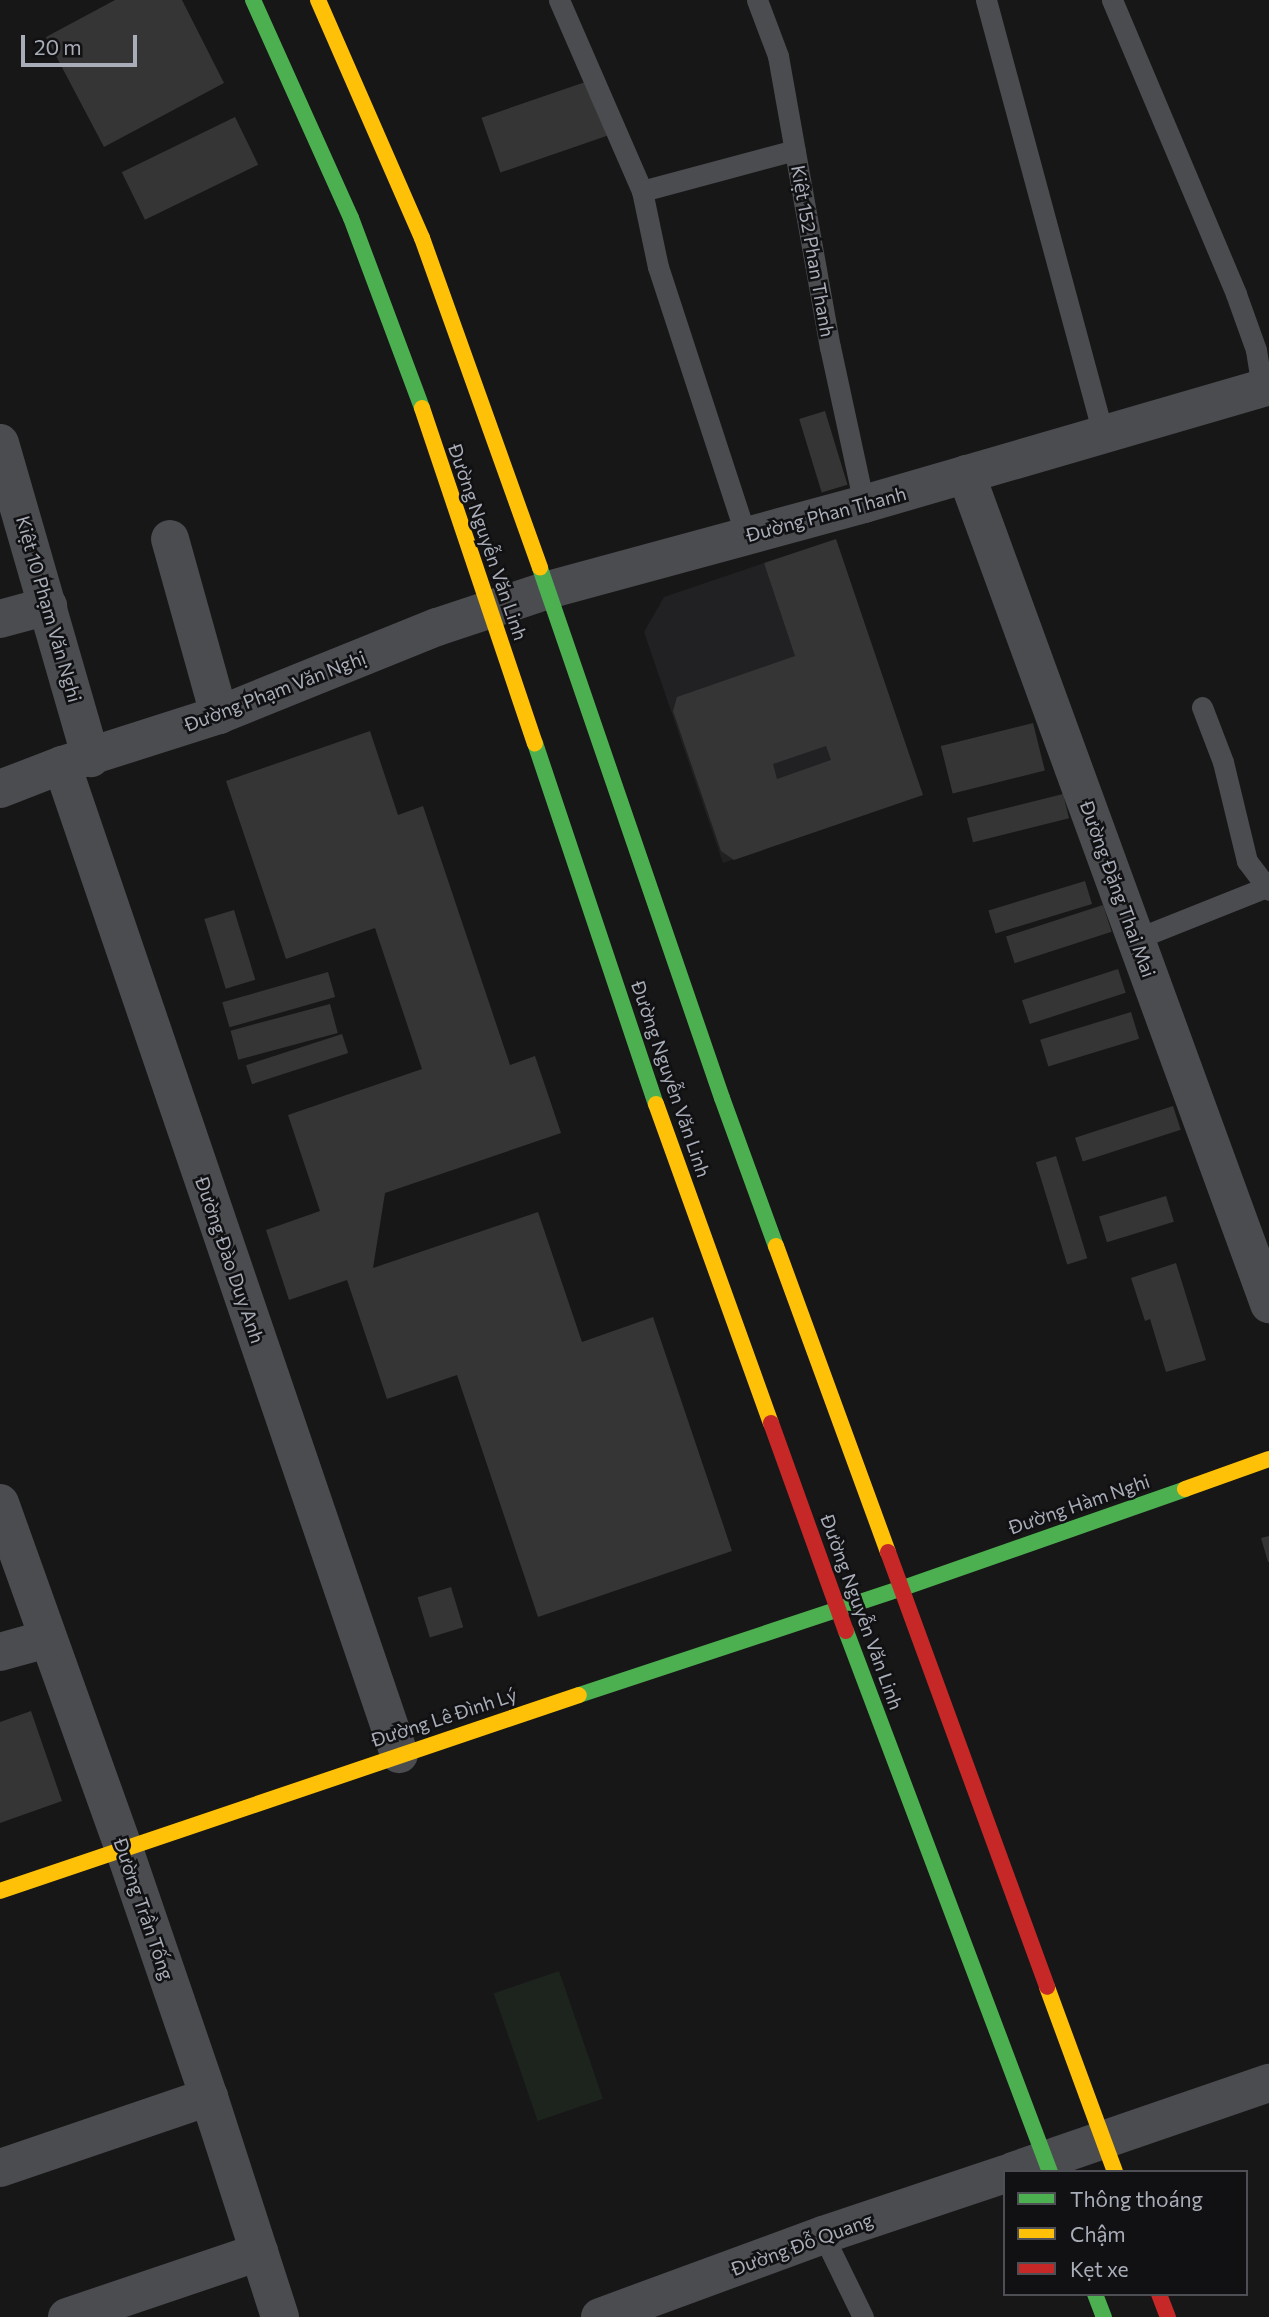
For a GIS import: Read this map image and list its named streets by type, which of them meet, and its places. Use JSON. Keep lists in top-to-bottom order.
{
  "streets": {
    "main road": ["Đường Nguyễn Văn Linh", "Đường Hàm Nghi", "Đường Lê Đình Lý"],
    "street": [
      "Đường Phan Thanh",
      "Kiệt 10 Phạm Văn Nghi",
      "Đường Phạm Văn Nghị",
      "Đường Đặng Thai Mai",
      "Đường Đào Duy Anh",
      "Đường Trần Tống",
      "Đường Đỗ Quang"
    ],
    "lane": ["Kiệt 152 Phan Thanh"]
  },
  "crossings": [
    ["Kiệt 152 Phan Thanh", "Đường Phan Thanh"],
    ["Đường Phan Thanh", "Đường Nguyễn Văn Linh"],
    ["Đường Phan Thanh", "Đường Phạm Văn Nghị"],
    ["Đường Phan Thanh", "Đường Đặng Thai Mai"],
    ["Đường Nguyễn Văn Linh", "Đường Phạm Văn Nghị"],
    ["Đường Nguyễn Văn Linh", "Đường Hàm Nghi"],
    ["Đường Nguyễn Văn Linh", "Đường Lê Đình Lý"],
    ["Kiệt 10 Phạm Văn Nghi", "Đường Phạm Văn Nghị"],
    ["Kiệt 10 Phạm Văn Nghi", "Đường Đào Duy Anh"],
    ["Đường Phạm Văn Nghị", "Đường Đào Duy Anh"],
    ["Đường Đào Duy Anh", "Đường Lê Đình Lý"],
    ["Đường Hàm Nghi", "Đường Lê Đình Lý"],
    ["Đường Lê Đình Lý", "Đường Trần Tống"]
  ],
  "legend": ["Thông thoáng", "Chậm", "Kẹt xe"],
  "scale_bar": "20 m"
}
